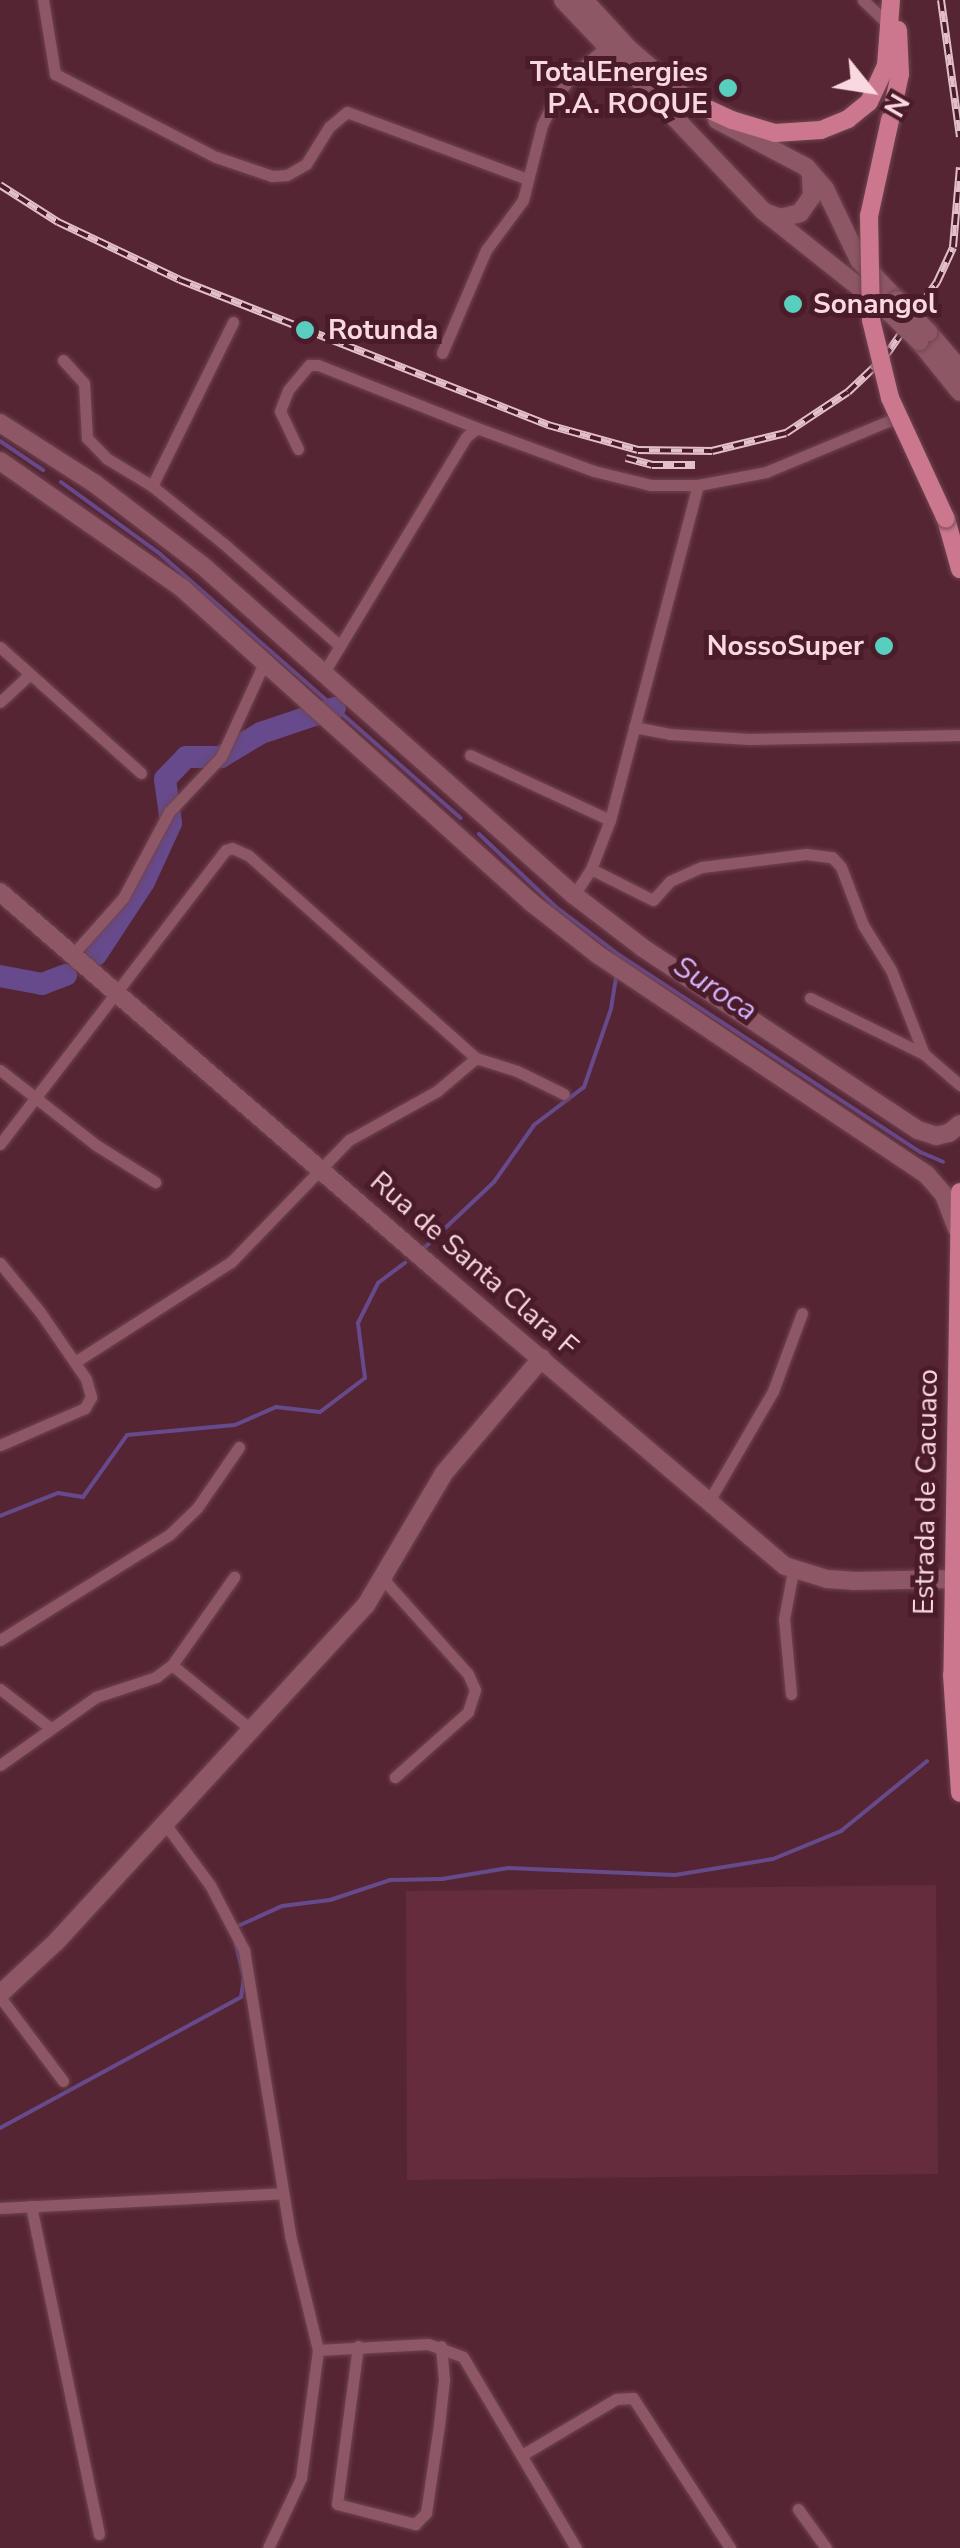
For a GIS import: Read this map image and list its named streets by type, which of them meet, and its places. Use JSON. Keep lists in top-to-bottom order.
{
  "streets": {
    "main road": ["Rua de Santa Clara F", "Estrada de Cacuaco"]
  },
  "water": ["Suroca"],
  "places": [
    "TotalEnergies P.A. ROQUE",
    "Sonangol",
    "Rotunda",
    "NossoSuper"
  ],
  "north": "bottom right"
}
